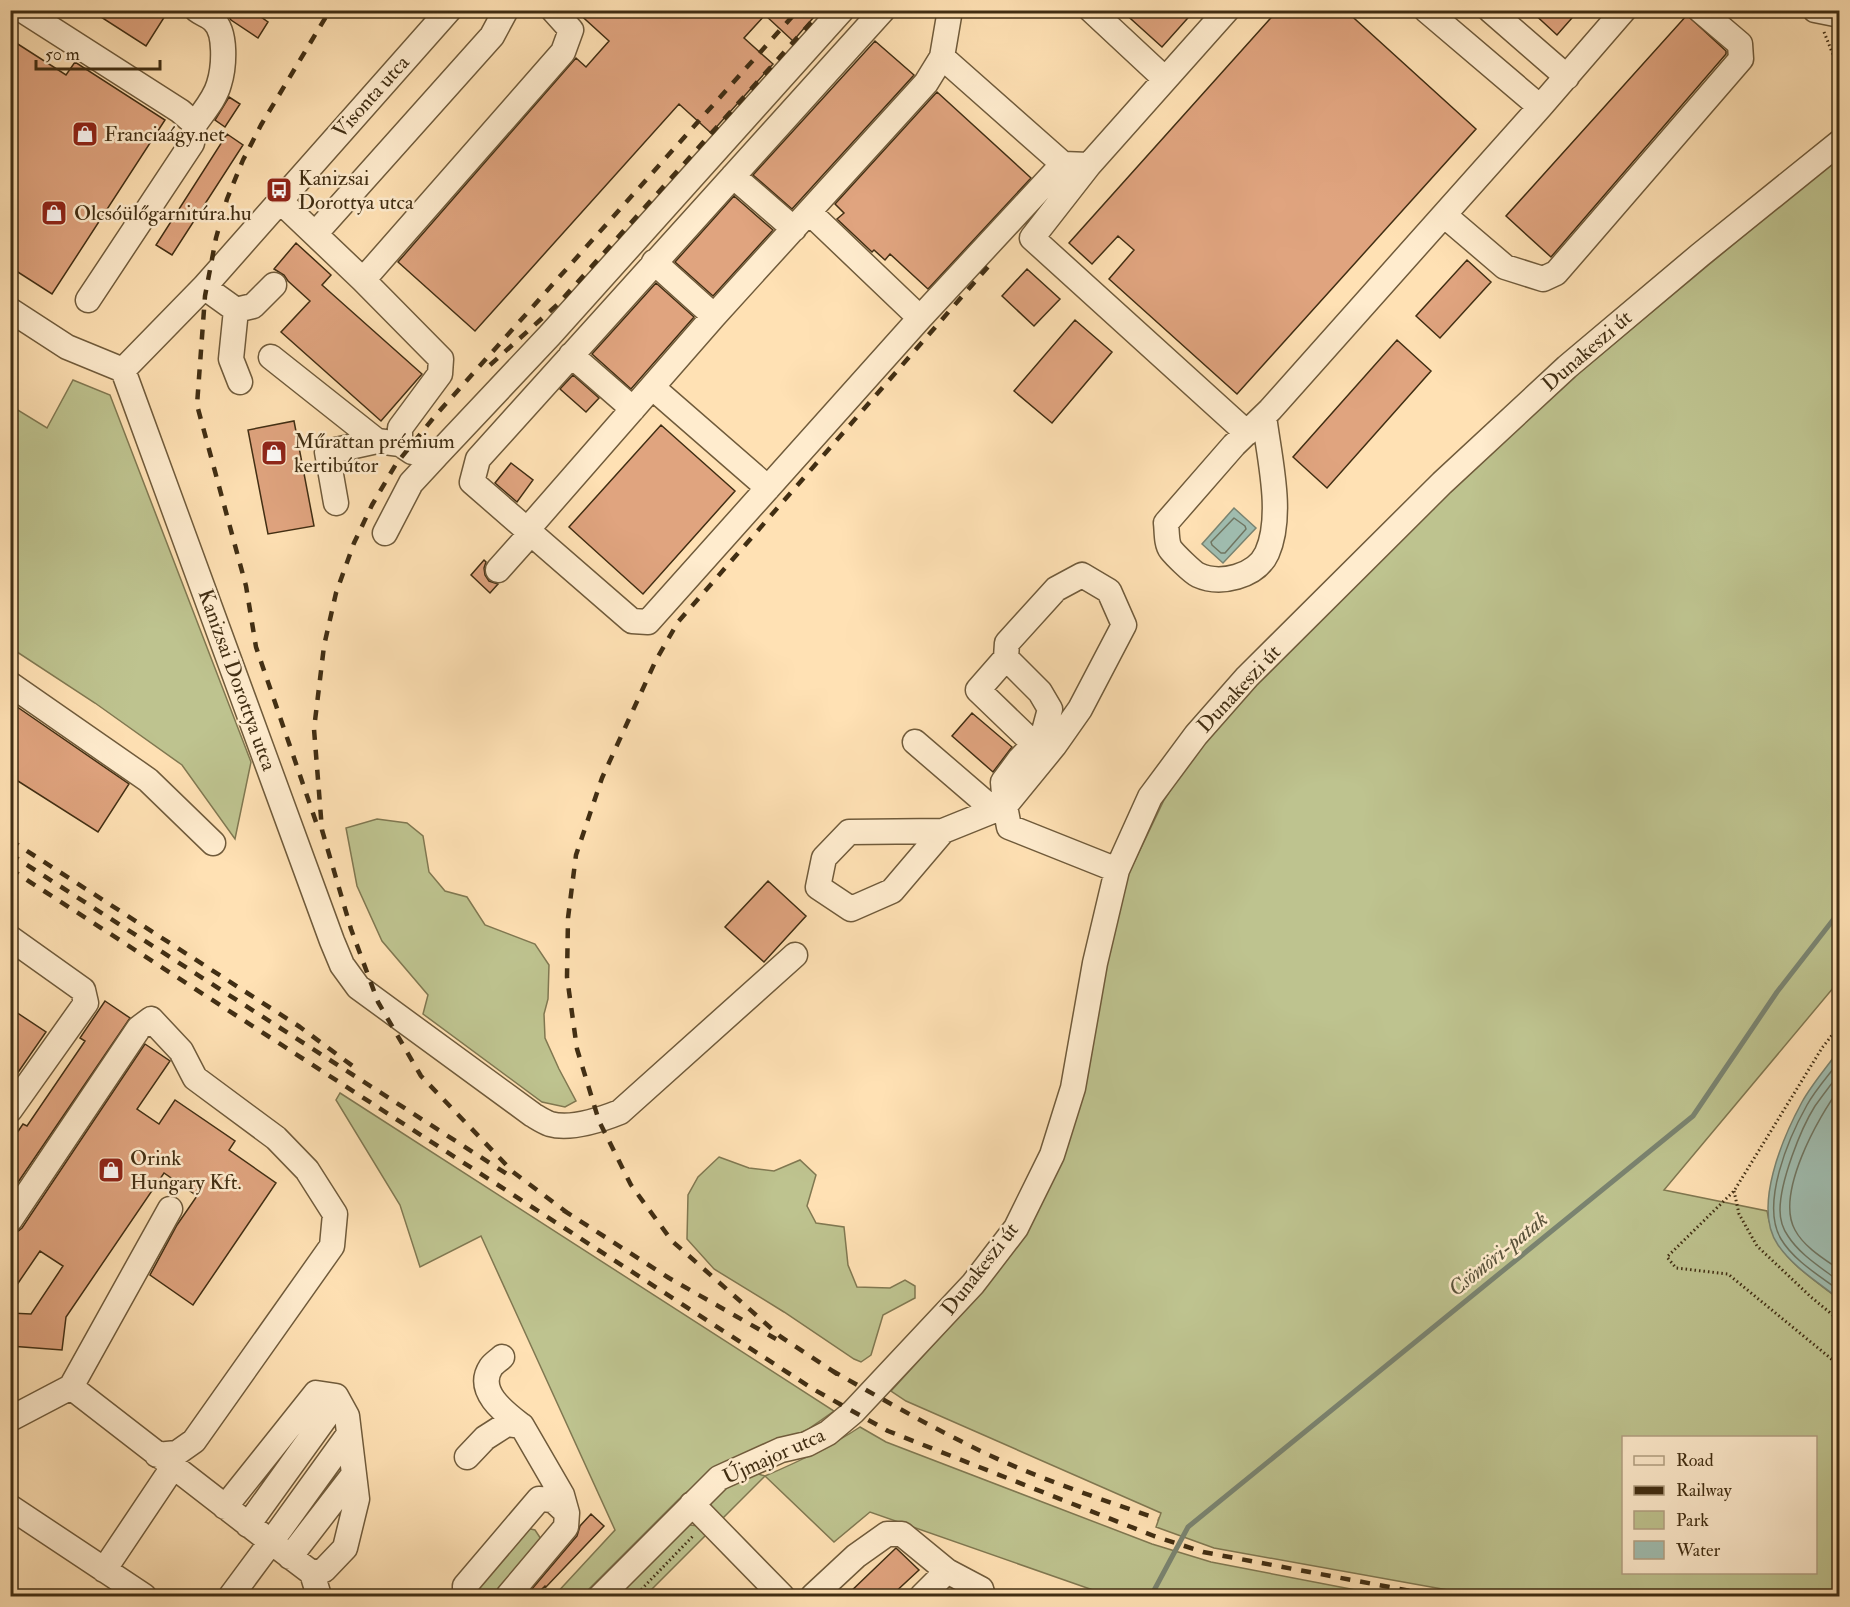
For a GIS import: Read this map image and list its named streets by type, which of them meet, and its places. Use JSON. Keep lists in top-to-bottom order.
{
  "streets": {
    "street": [
      "Visonta utca",
      "Dunakeszi út",
      "Kanizsai Dorottya utca",
      "Újmajor utca"
    ]
  },
  "crossings": [
    ["Visonta utca", "Kanizsai Dorottya utca"],
    ["Dunakeszi út", "Újmajor utca"]
  ],
  "water": ["Csömöri-patak"],
  "places": {
    "shop": [
      "Franciaágy.net",
      "Olcsóülőgarnitúra.hu",
      "Műrattan prémium kertibútor",
      "Orink Hungary Kft."
    ],
    "bus stop": ["Kanizsai Dorottya utca"]
  },
  "legend": [
    "Road",
    "Railway",
    "Park",
    "Water"
  ],
  "scale_bar": "50 m"
}
